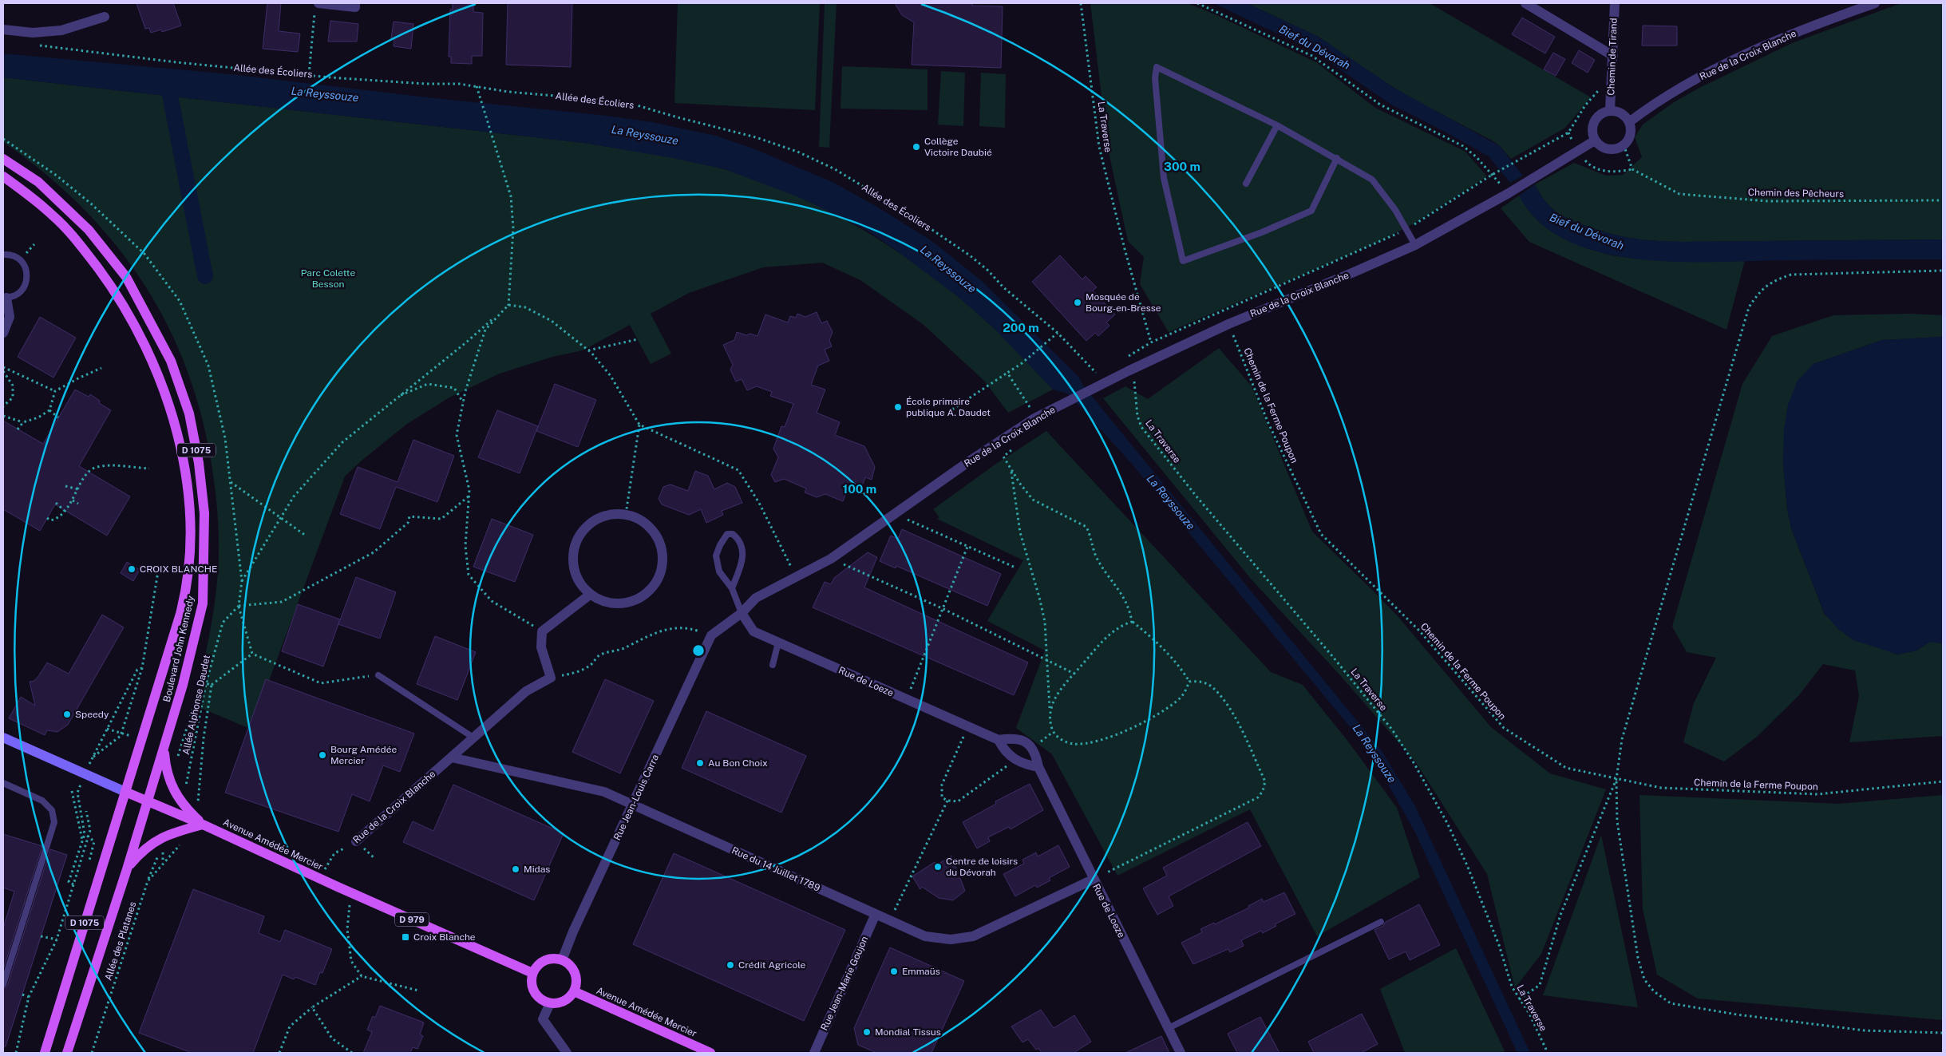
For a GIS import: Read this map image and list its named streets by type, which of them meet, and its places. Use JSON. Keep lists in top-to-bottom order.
{
  "streets": {
    "main road": [
      "D 1075",
      "Boulevard John Kennedy",
      "Avenue Amédée Mercier",
      "D 979"
    ],
    "street": [
      "Rue de la Croix Blanche",
      "Chemin de Tirand",
      "Rue de Loeze",
      "Rue Jean-Louis Carra",
      "Rue du 14 Juillet 1789",
      "Rue Jean-Marie Goujon"
    ],
    "path": [
      "Allée des Écoliers",
      "La Traverse",
      "Chemin des Pêcheurs",
      "Chemin de la Ferme Poupon",
      "Allée Alphonse Daudet",
      "Allée des Platanes"
    ]
  },
  "crossings": [
    ["Rue de la Croix Blanche", "Chemin de Tirand"],
    ["Rue de la Croix Blanche", "La Traverse"],
    ["Rue de la Croix Blanche", "Chemin de la Ferme Poupon"],
    ["Rue de la Croix Blanche", "Rue de Loeze"],
    ["Rue de la Croix Blanche", "Rue Jean-Louis Carra"],
    ["Rue de la Croix Blanche", "Avenue Amédée Mercier"],
    ["Rue de la Croix Blanche", "Rue du 14 Juillet 1789"],
    ["D 1075", "Boulevard John Kennedy"],
    ["D 1075", "Avenue Amédée Mercier"],
    ["Boulevard John Kennedy", "Avenue Amédée Mercier"],
    ["Rue de Loeze", "Rue du 14 Juillet 1789"],
    ["Rue Jean-Louis Carra", "Avenue Amédée Mercier"],
    ["Rue Jean-Louis Carra", "Rue du 14 Juillet 1789"],
    ["Rue du 14 Juillet 1789", "Rue Jean-Marie Goujon"]
  ],
  "water": ["Bief du Dévorah", "La Reyssouze"],
  "parks": ["Parc Colette Besson"],
  "places": {
    "other": [
      "Collège Victoire Daubié",
      "Mosquée de Bourg-en-Bresse",
      "École primaire publique A. Daudet",
      "CROIX BLANCHE",
      "Speedy",
      "Bourg Amédée Mercier",
      "Au Bon Choix",
      "Centre de loisirs du Dévorah",
      "Midas",
      "Crédit Agricole",
      "Emmaüs",
      "Mondial Tissus"
    ],
    "transit": ["Croix Blanche"]
  },
  "rings": ["300 m", "200 m", "100 m"]
}
